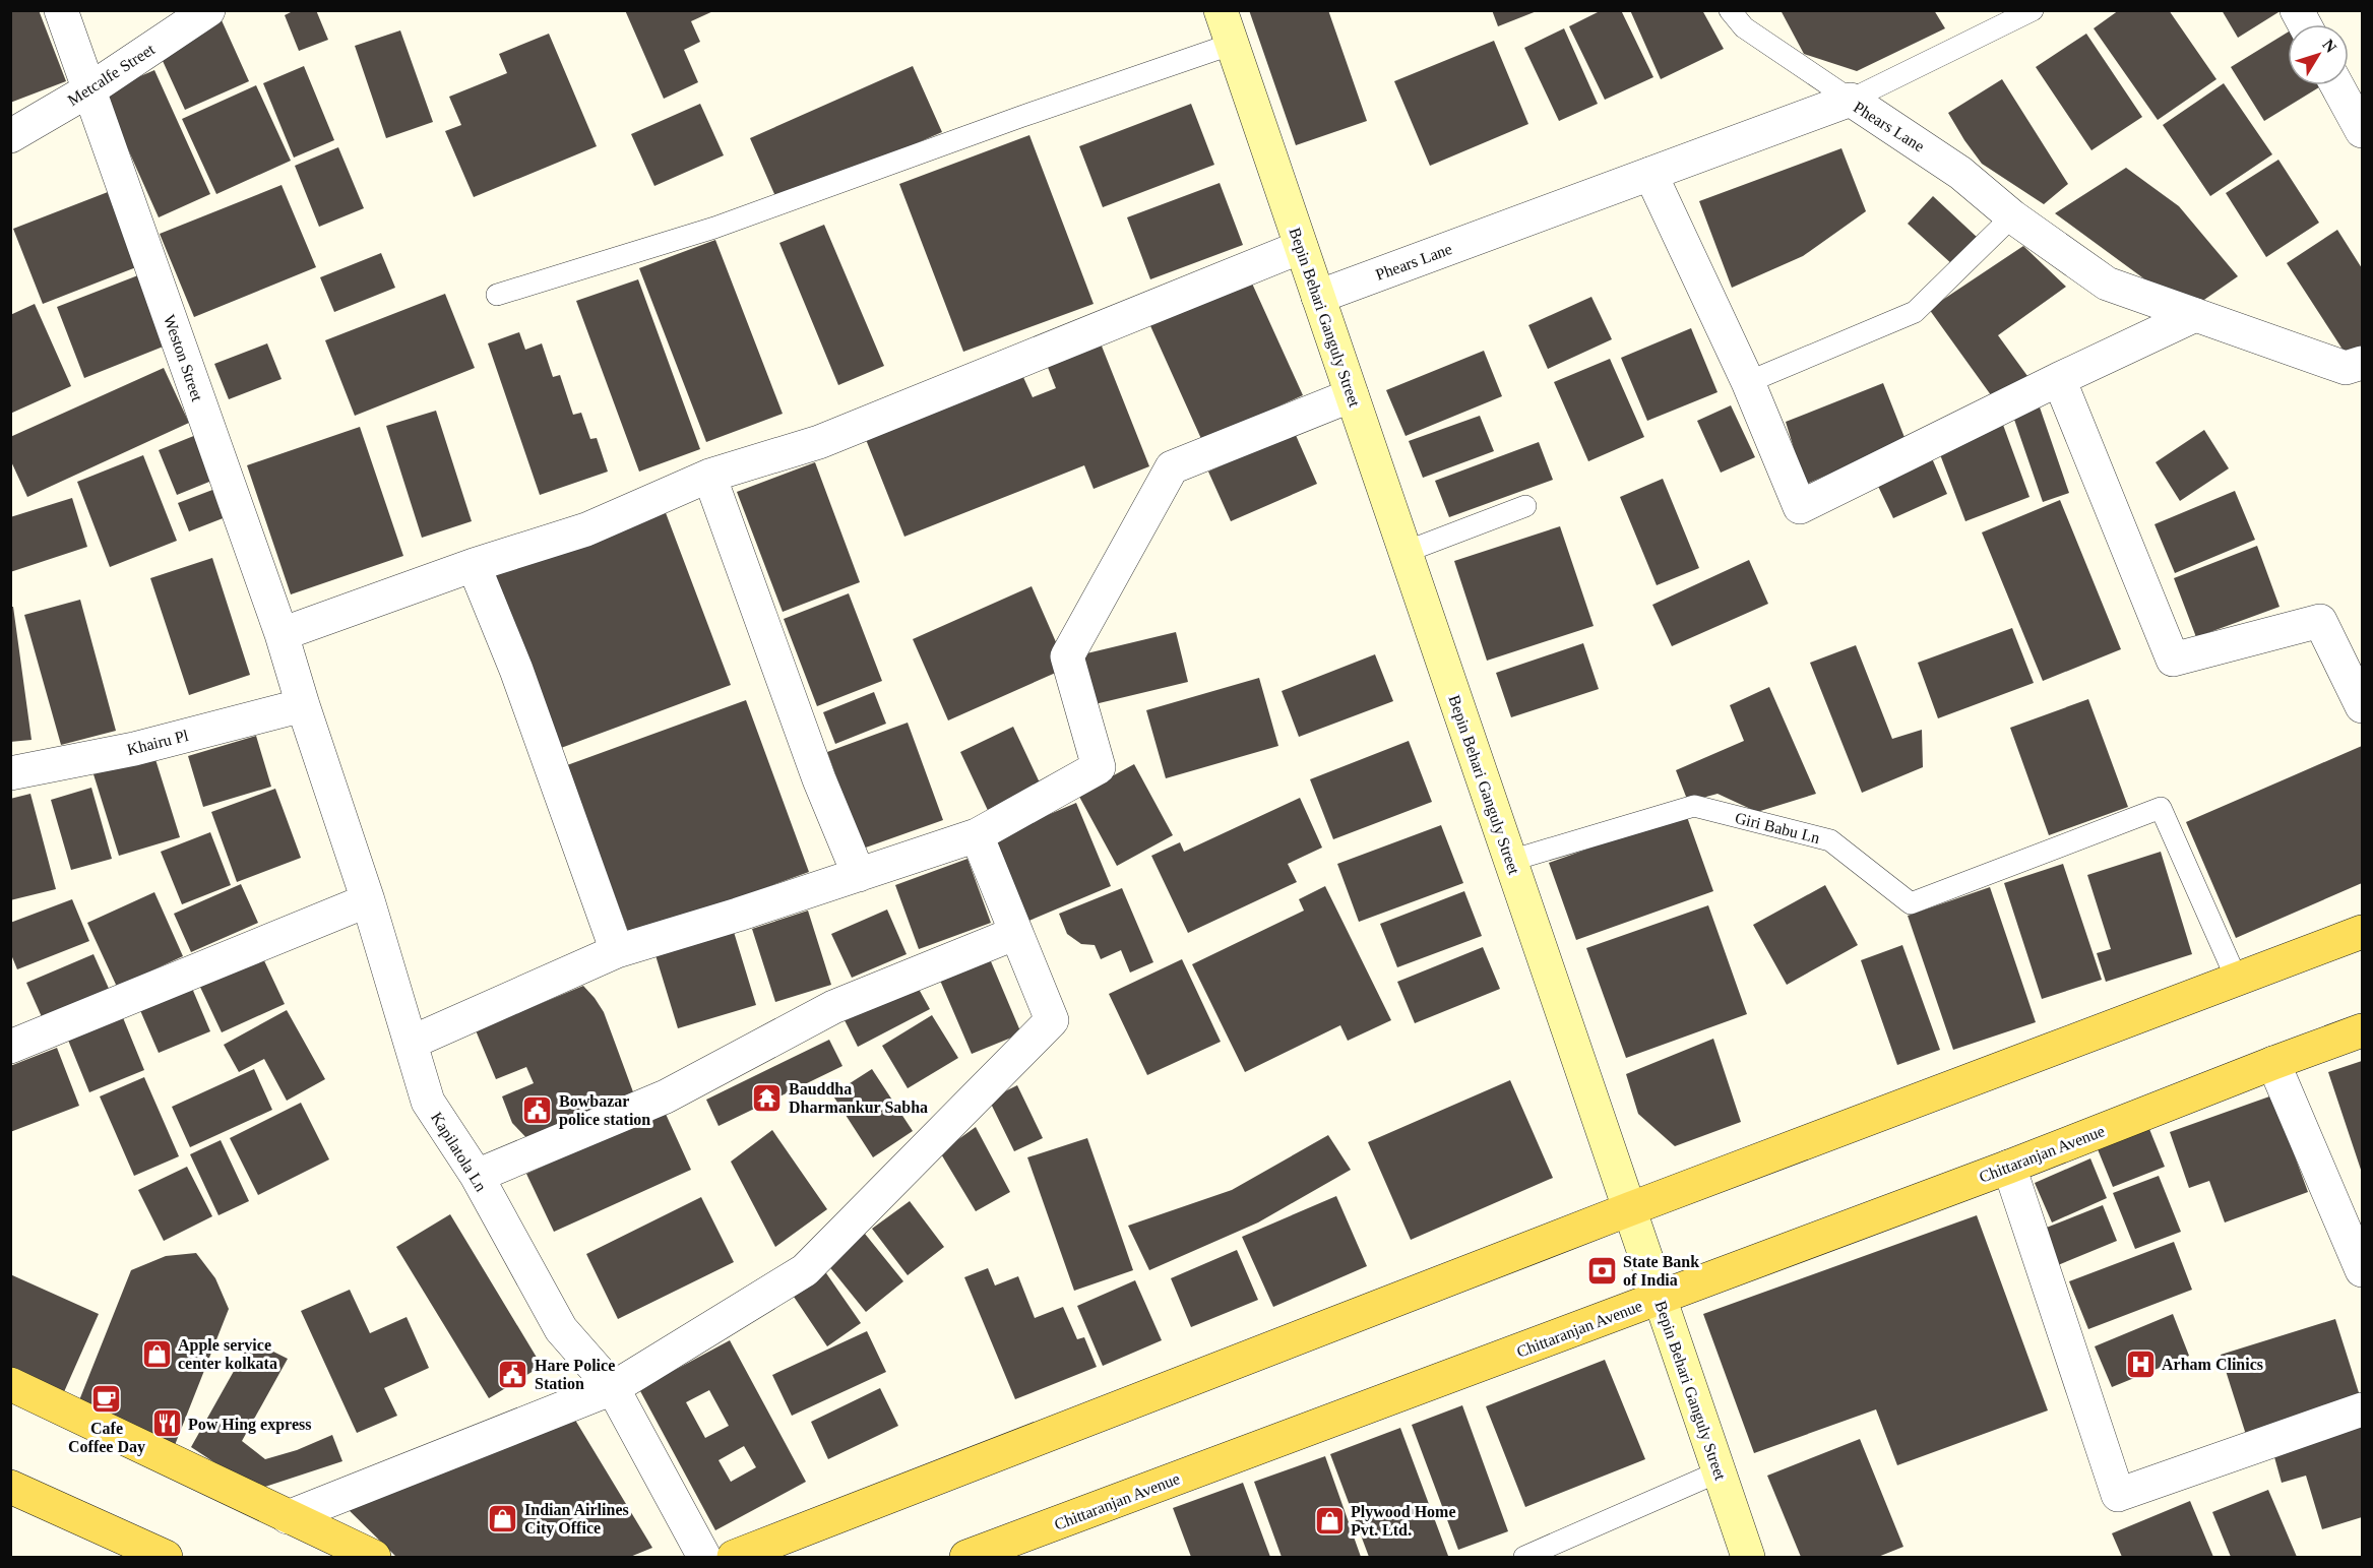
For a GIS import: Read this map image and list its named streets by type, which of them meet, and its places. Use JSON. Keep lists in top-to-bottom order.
{
  "streets": {
    "main road": ["Bepin Behari Ganguly Street", "Chittaranjan Avenue"],
    "street": [
      "Metcalfe Street",
      "Phears Lane",
      "Weston Street",
      "Khairu Pl",
      "Kapilatola Ln"
    ],
    "lane": ["Giri Babu Ln"]
  },
  "crossings": [
    ["Metcalfe Street", "Weston Street"],
    ["Phears Lane", "Bepin Behari Ganguly Street"],
    ["Bepin Behari Ganguly Street", "Giri Babu Ln"],
    ["Bepin Behari Ganguly Street", "Chittaranjan Avenue"],
    ["Weston Street", "Khairu Pl"],
    ["Weston Street", "Kapilatola Ln"],
    ["Khairu Pl", "Kapilatola Ln"]
  ],
  "places": {
    "temple": ["Bauddha Dharmankur Sabha"],
    "public building": ["Bowbazar police station", "Hare Police Station"],
    "bank": ["State Bank of India"],
    "shop": ["Apple service center kolkata", "Indian Airlines City Office", "Plywood Home Pvt. Ltd."],
    "hospital": ["Arham Clinics"],
    "cafe": ["Cafe Coffee Day"],
    "restaurant": ["Pow Hing express"]
  },
  "north": "top right"
}
